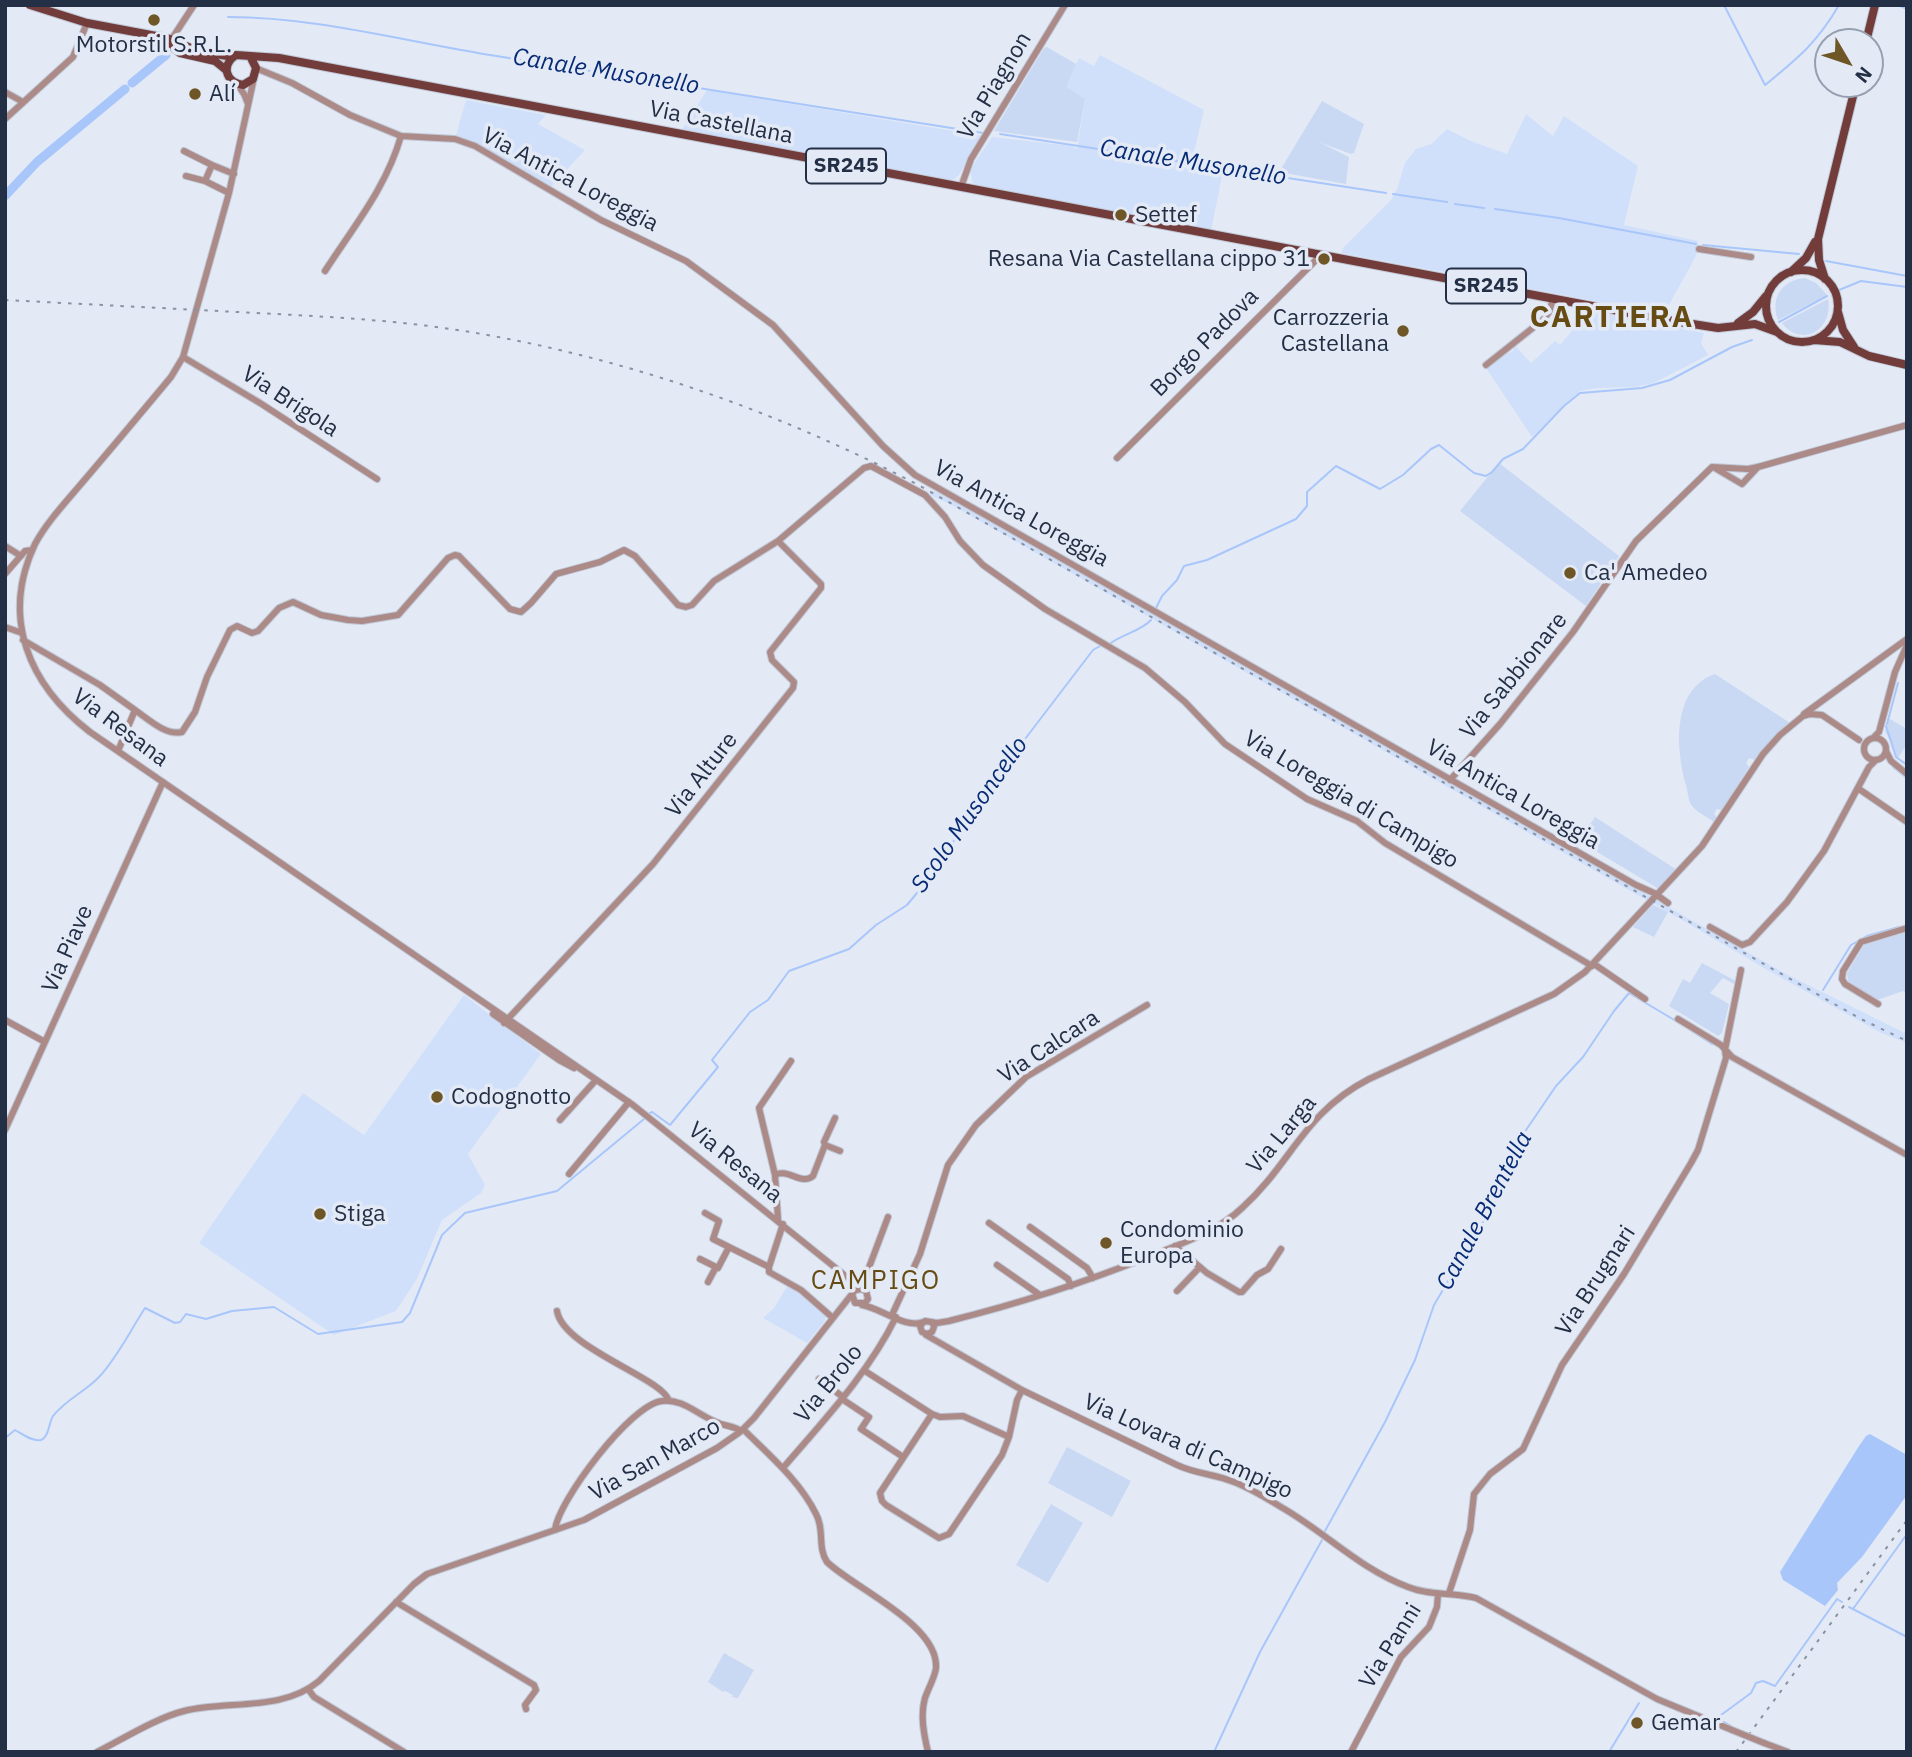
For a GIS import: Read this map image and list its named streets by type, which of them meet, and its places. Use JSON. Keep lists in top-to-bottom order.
{
  "streets": {
    "main road": ["Via Castellana", "SR245"],
    "street": [
      "Via Piagnon",
      "Via Antica Loreggia",
      "Borgo Padova",
      "Via Brigola",
      "Via Sabbionare",
      "Via Resana",
      "Via Alture",
      "Via Loreggia di Campigo",
      "Via Piave",
      "Via Calcara",
      "Via Larga",
      "Via Brugnari",
      "Via Brolo",
      "Via Lovara di Campigo",
      "Via San Marco",
      "Via Panni"
    ]
  },
  "crossings": [
    ["Via Piagnon", "Via Castellana"],
    ["Via Castellana", "SR245"],
    ["Via Castellana", "Via Antica Loreggia"],
    ["Via Castellana", "Borgo Padova"],
    ["SR245", "Via Antica Loreggia"],
    ["SR245", "Borgo Padova"],
    ["Via Antica Loreggia", "Via Sabbionare"],
    ["Via Antica Loreggia", "Via Larga"],
    ["Via Brigola", "Via Resana"],
    ["Via Resana", "Via Alture"],
    ["Via Resana", "Via Piave"],
    ["Via Resana", "Via Lovara di Campigo"],
    ["Via Resana", "Via San Marco"],
    ["Via Alture", "Via Loreggia di Campigo"],
    ["Via Loreggia di Campigo", "Via Larga"],
    ["Via Calcara", "Via Brolo"],
    ["Via Calcara", "Via Lovara di Campigo"],
    ["Via Larga", "Via Lovara di Campigo"],
    ["Via Brugnari", "Via Lovara di Campigo"],
    ["Via Brolo", "Via Lovara di Campigo"],
    ["Via Lovara di Campigo", "Via San Marco"],
    ["Via Lovara di Campigo", "Via Panni"]
  ],
  "districts": ["CARTIERA", "CAMPIGO"],
  "water": ["Canale Musonello", "Scolo Musoncello", "Canale Brentella"],
  "places": [
    "Motorstil S.R.L.",
    "Alí",
    "Settef",
    "Resana Via Castellana cippo 31",
    "Carrozzeria Castellana",
    "Ca' Amedeo",
    "Codognotto",
    "Stiga",
    "Condominio Europa",
    "Gemar"
  ],
  "north": "bottom right"
}
